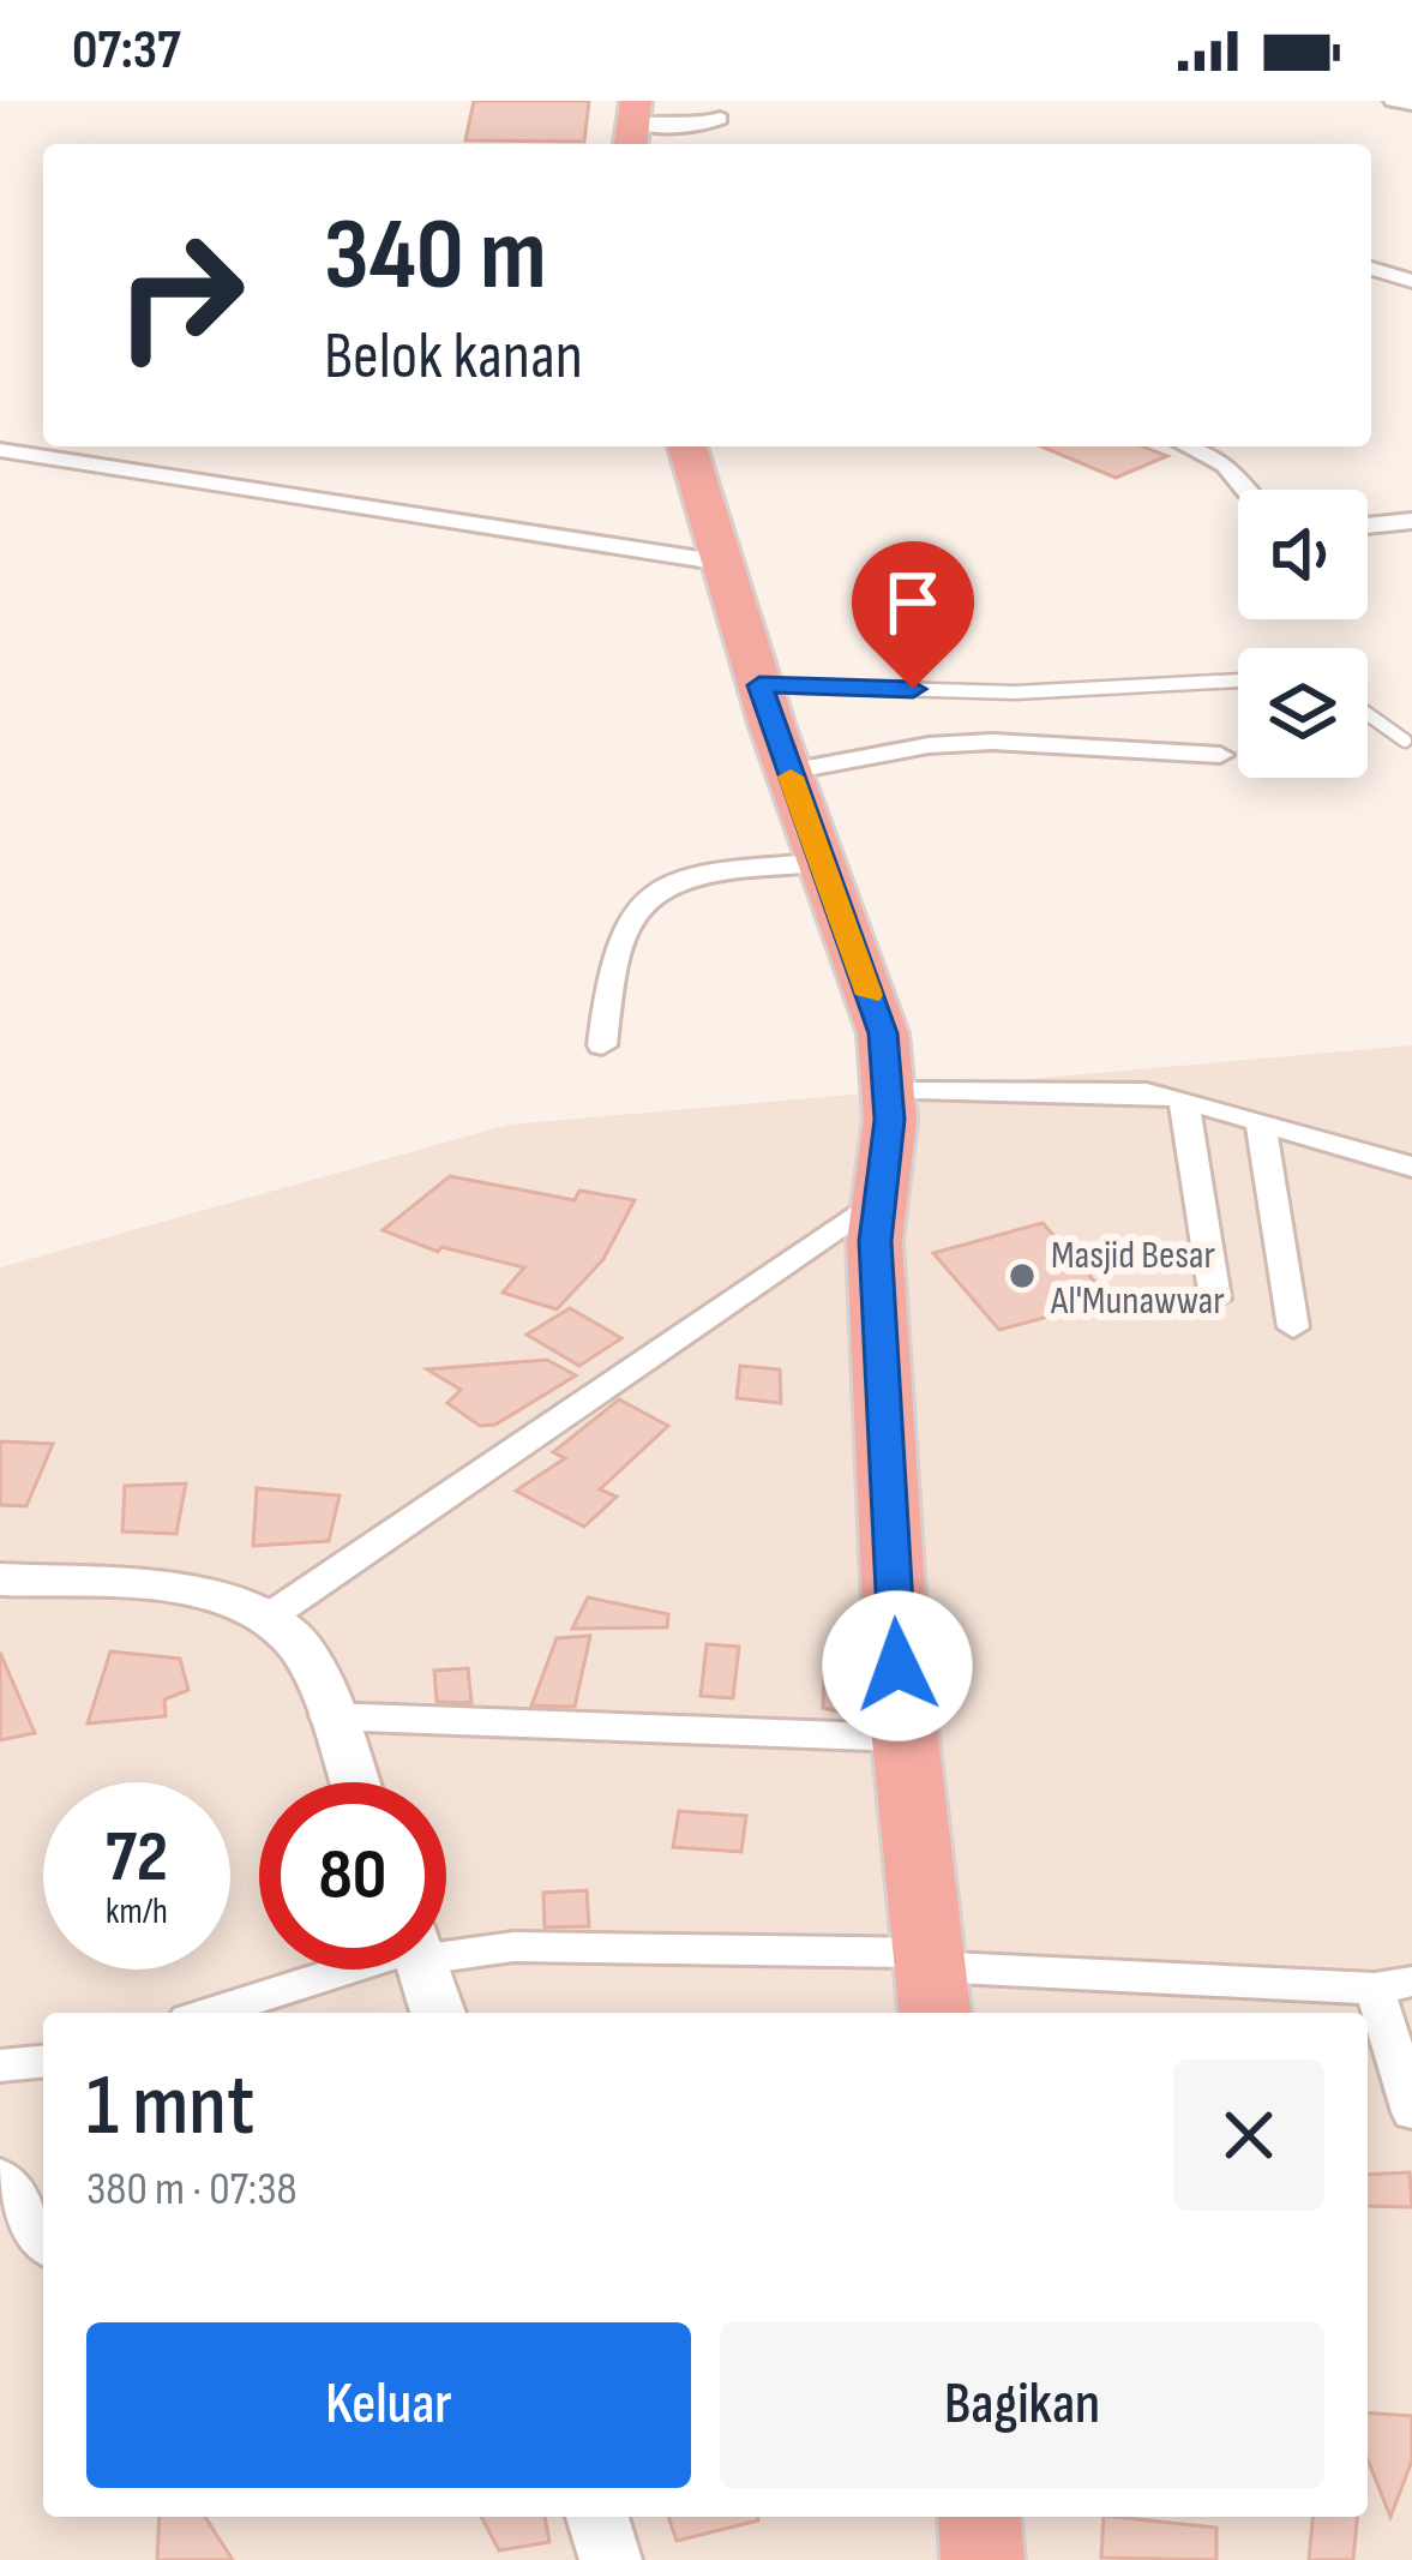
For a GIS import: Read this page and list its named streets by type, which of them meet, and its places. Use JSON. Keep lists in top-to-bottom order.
{
  "places": ["Masjid Besar Al'Munawwar"],
  "page": {
    "status": "07:37",
    "turn": ["340 m", "Belok kanan"],
    "speed": "72 km/h",
    "limit": "80",
    "heading": ["1 mnt", "380 m · 07:38"],
    "buttons": ["Keluar", "Bagikan"]
  }
}
